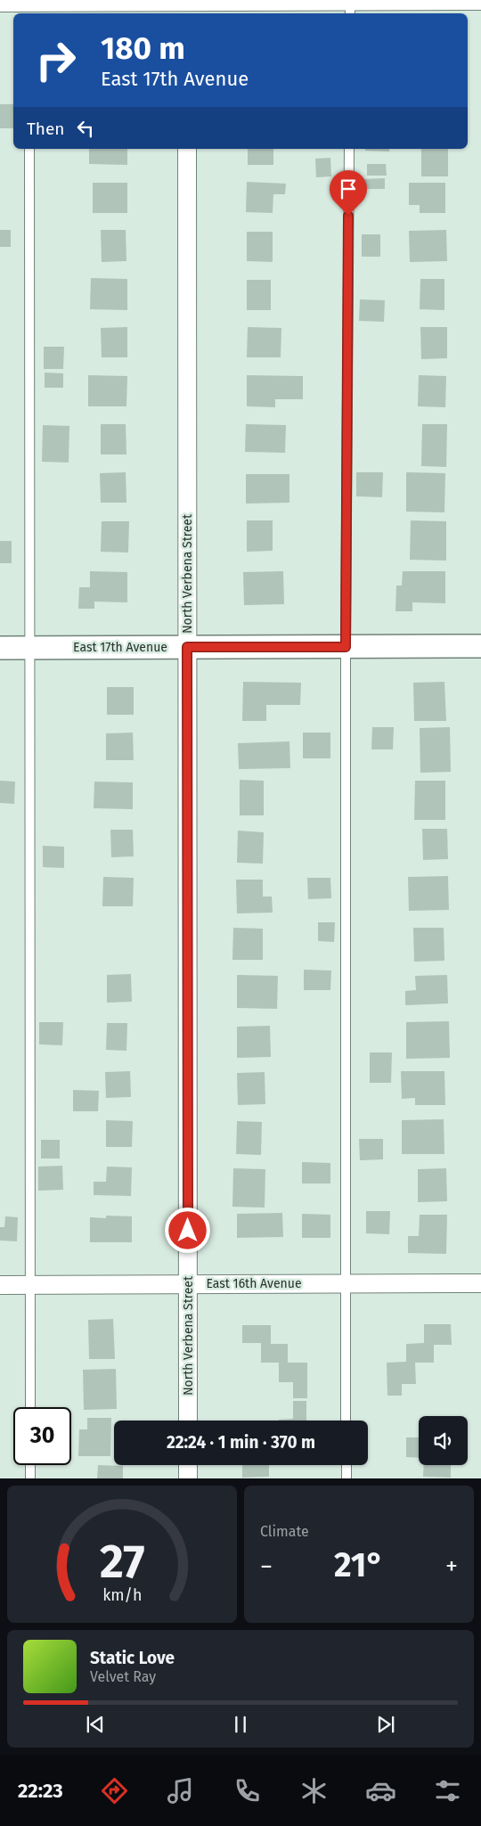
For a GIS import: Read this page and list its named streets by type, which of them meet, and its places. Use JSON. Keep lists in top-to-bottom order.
{
  "streets": {
    "street": ["North Verbena Street", "East 17th Avenue", "East 16th Avenue"]
  },
  "crossings": [
    ["North Verbena Street", "East 17th Avenue"],
    ["North Verbena Street", "East 16th Avenue"]
  ],
  "page": {
    "turn": ["180 m", "East 17th Avenue"],
    "then": "Then",
    "limit": "30",
    "trip": "22:24 · 1 min · 370 m",
    "tile": "Climate",
    "heat": ["−", "21°", "+"],
    "song": ["Static Love", "Velvet Ray"],
    "tabs": "22:23",
    "gauge": ["27", "km/h"]
  }
}
